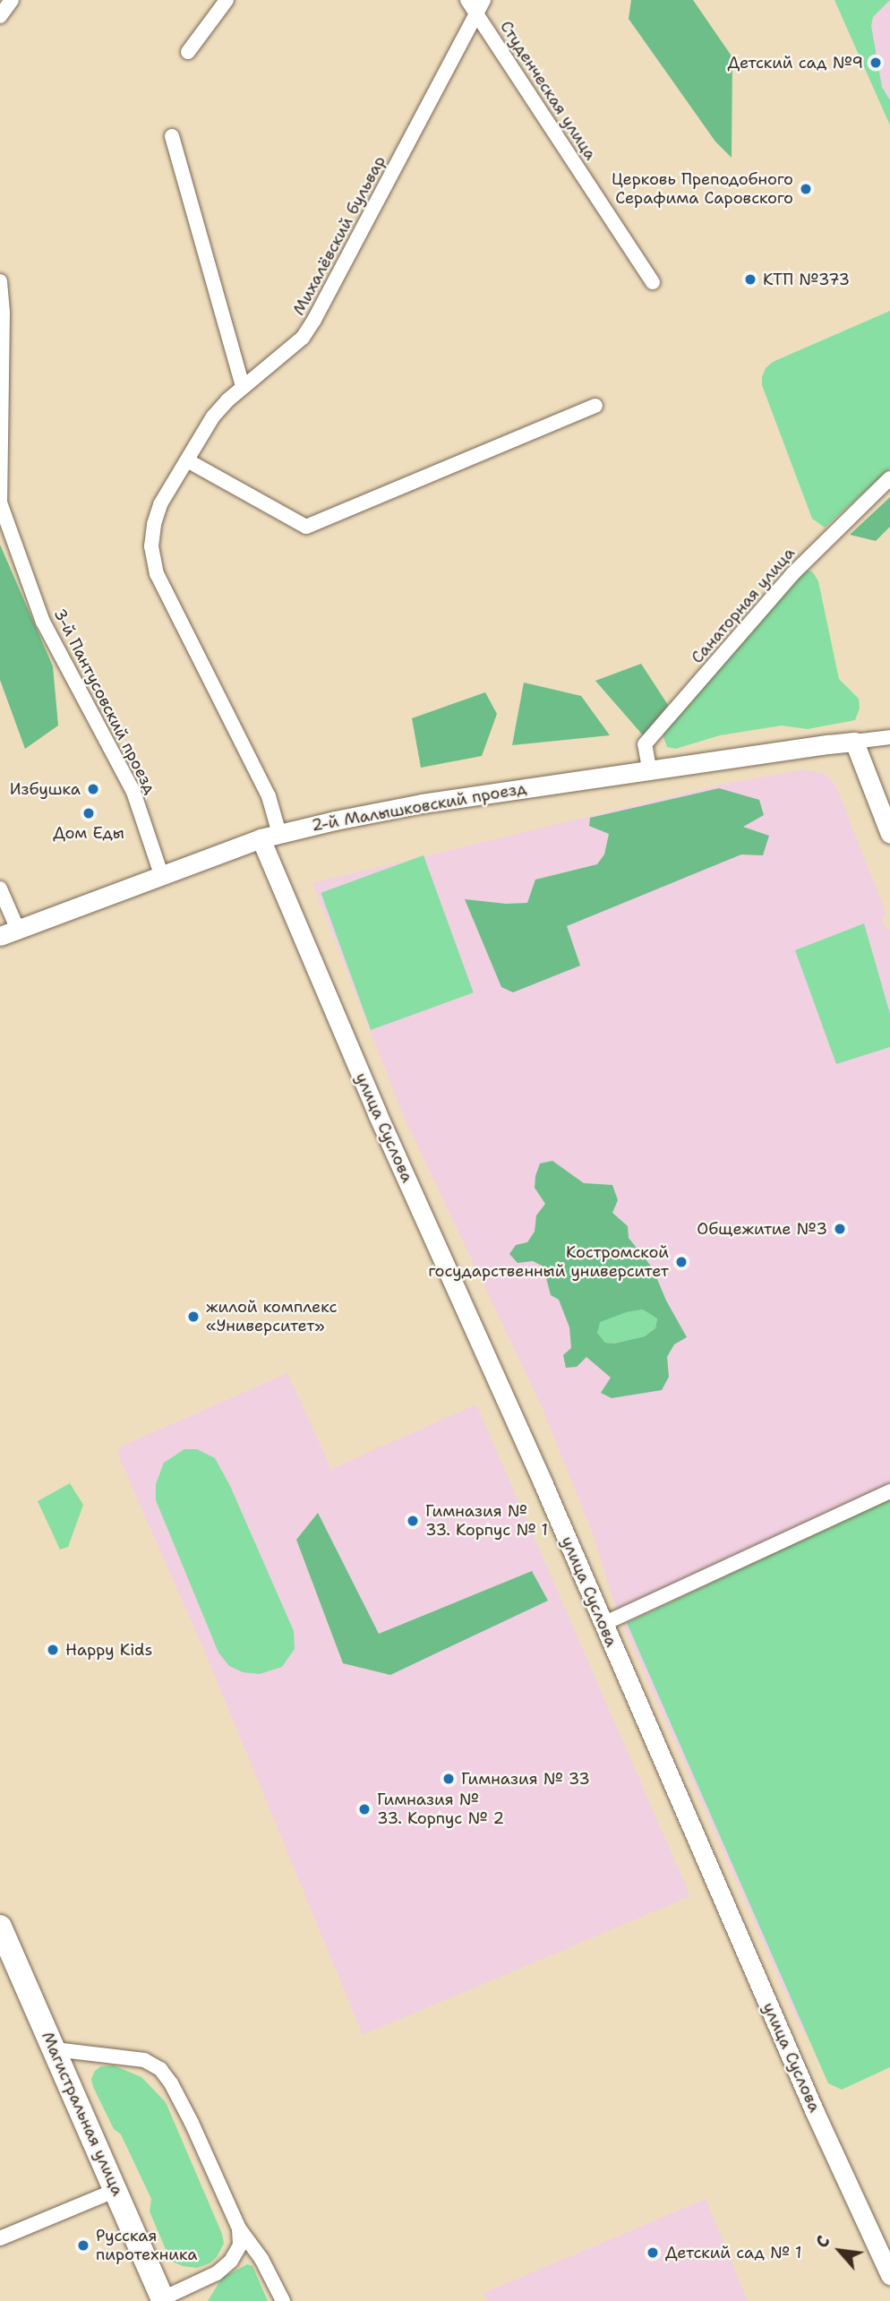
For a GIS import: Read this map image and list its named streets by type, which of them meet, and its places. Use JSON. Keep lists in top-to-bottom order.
{
  "streets": {
    "highway": ["Магистральная улица"],
    "street": [
      "Студенческая улица",
      "Михалёвский бульвар",
      "Санаторная улица",
      "3-й Пантусовский проезд",
      "2-й Малышковский проезд",
      "улица Суслова"
    ]
  },
  "crossings": [
    ["Студенческая улица", "Михалёвский бульвар"],
    ["Михалёвский бульвар", "2-й Малышковский проезд"],
    ["Санаторная улица", "2-й Малышковский проезд"],
    ["3-й Пантусовский проезд", "2-й Малышковский проезд"],
    ["2-й Малышковский проезд", "улица Суслова"]
  ],
  "places": [
    "Детский сад №9",
    "Церковь Преподобного Серафима Саровского",
    "КТП №373",
    "Избушка",
    "Дом Еды",
    "Общежитие №3",
    "Костромской государственный университет",
    "жилой комплекс «Университет»",
    "Гимназия № 33. Корпус № 1",
    "Happy Kids",
    "Гимназия № 33",
    "Гимназия № 33. Корпус № 2",
    "Русская пиротехника",
    "Детский сад № 1"
  ],
  "north": "top left"
}
